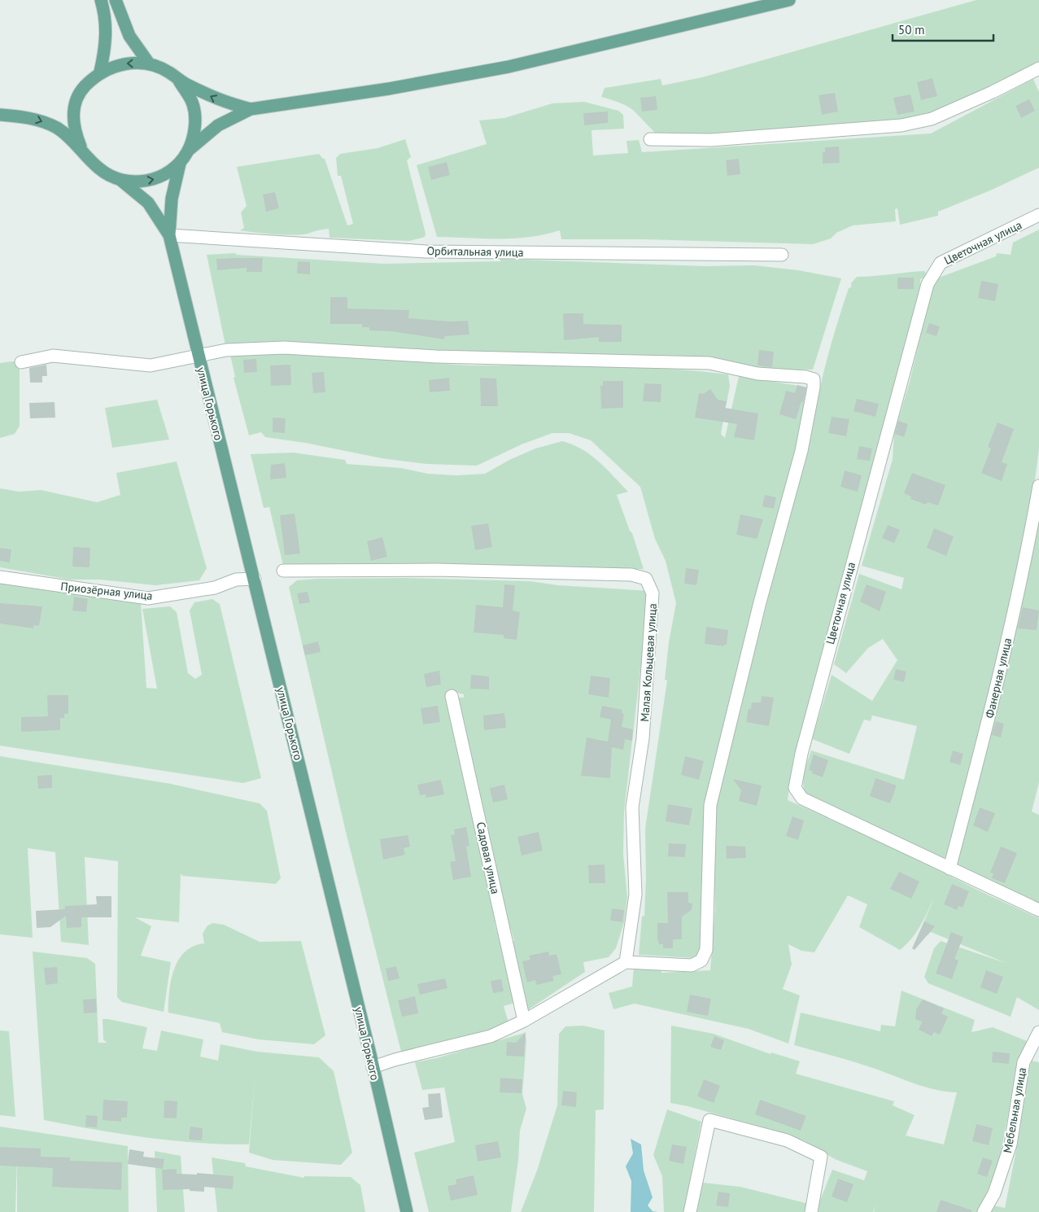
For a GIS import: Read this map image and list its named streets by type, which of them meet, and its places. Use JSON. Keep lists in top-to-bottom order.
{
  "streets": {
    "main road": ["улица Горького"],
    "street": [
      "Цветочная улица",
      "Орбитальная улица",
      "Приозёрная улица",
      "Малая Кольцевая улица",
      "Фанерная улица",
      "Садовая улица",
      "Мебельная улица"
    ]
  },
  "crossings": [
    ["Цветочная улица", "Фанерная улица"],
    ["Орбитальная улица", "улица Горького"],
    ["улица Горького", "Приозёрная улица"]
  ],
  "scale_bar": "50 m"
}
